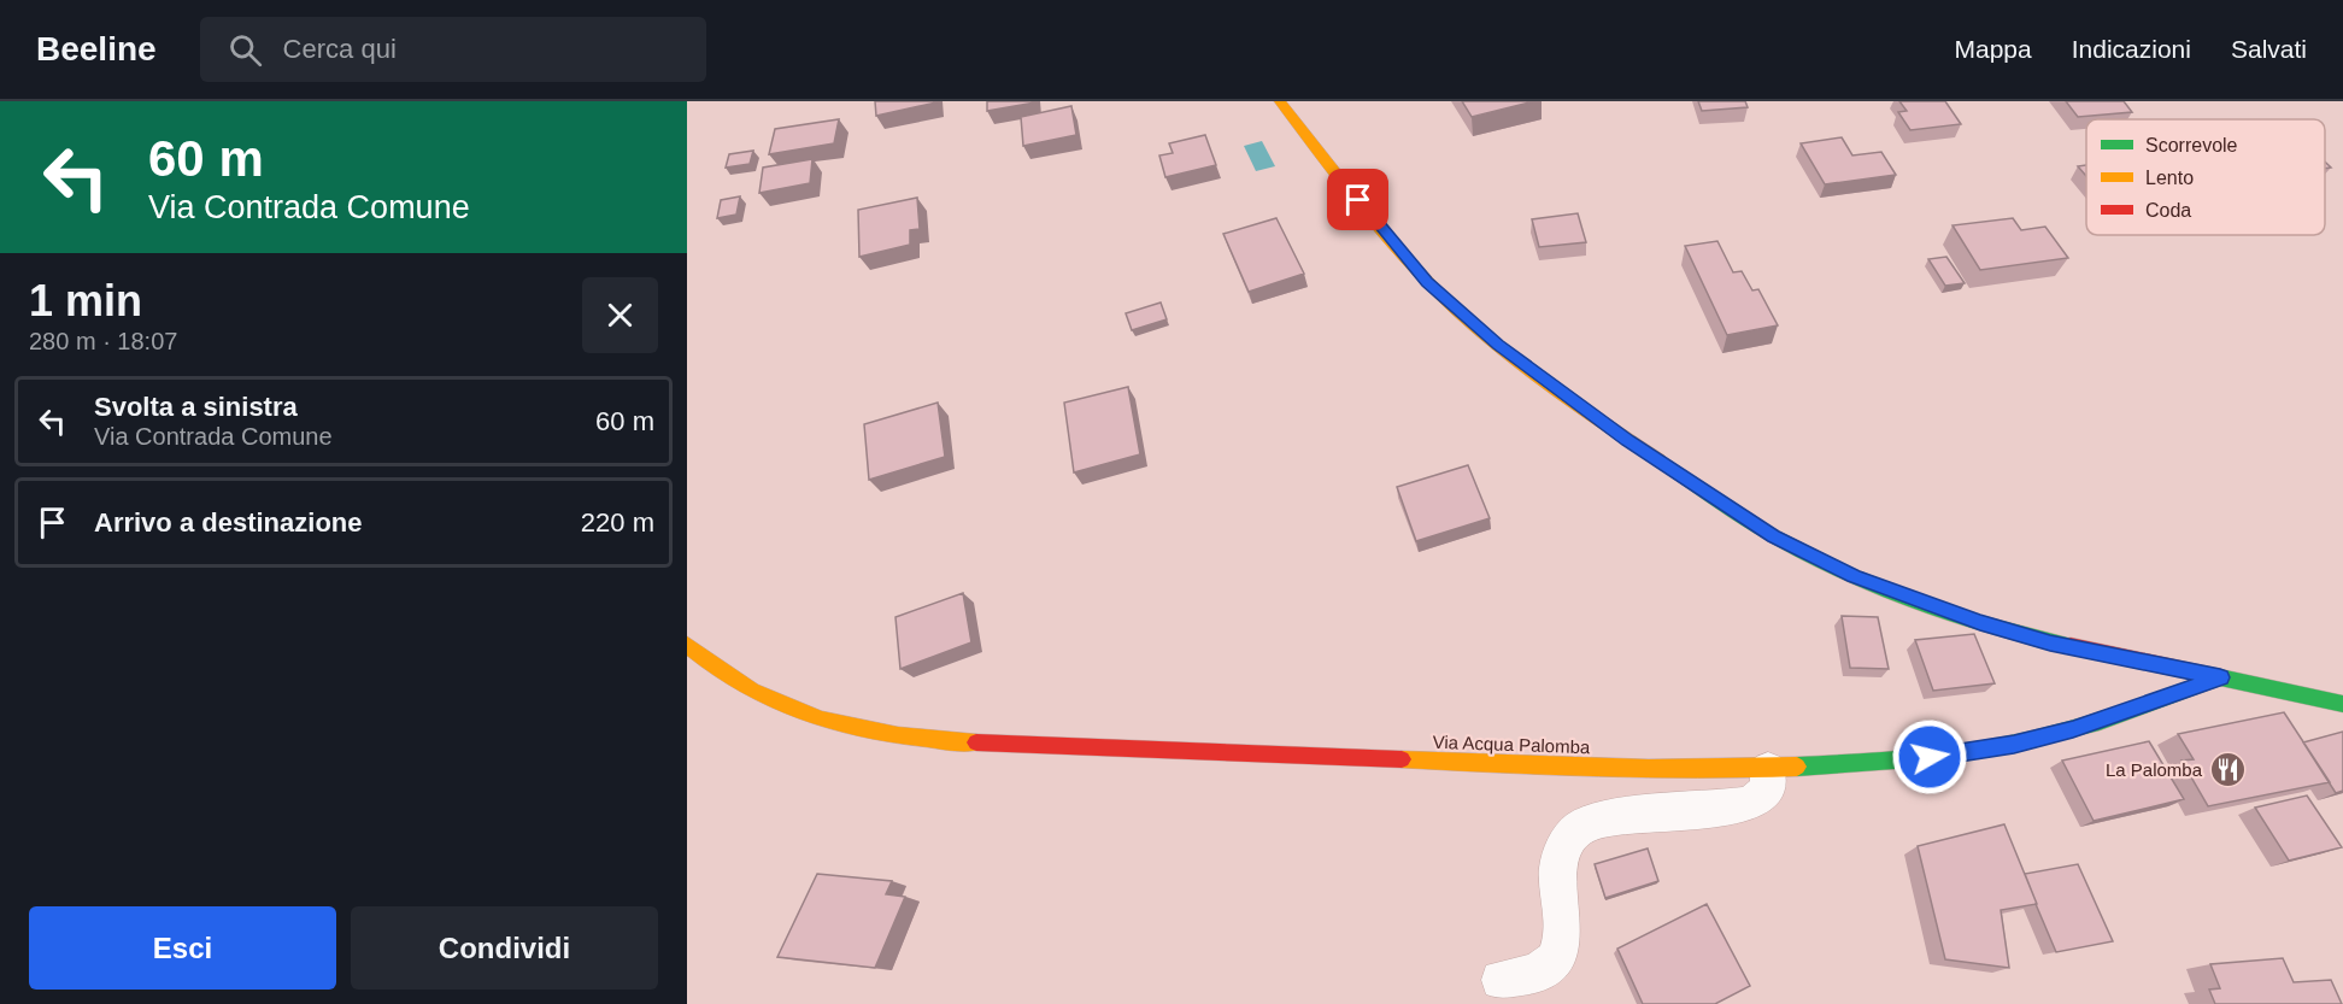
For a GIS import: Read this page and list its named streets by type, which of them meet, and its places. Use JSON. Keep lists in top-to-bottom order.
{
  "streets": {
    "street": ["Via Acqua Palomba"]
  },
  "places": {
    "restaurant": ["La Palomba"]
  },
  "legend": ["Scorrevole", "Lento", "Coda"],
  "page": {
    "header": "Beeline",
    "search": "Cerca qui",
    "nav": ["Mappa", "Indicazioni", "Salvati"],
    "turn": ["60 m", "Via Contrada Comune"],
    "heading": ["1 min", "280 m · 18:07"],
    "list": [
      {
        "name": "Svolta a sinistra",
        "note": "Via Contrada Comune",
        "value": "60 m"
      },
      {
        "name": "Arrivo a destinazione",
        "value": "220 m"
      }
    ],
    "buttons": ["Esci", "Condividi"]
  }
}
